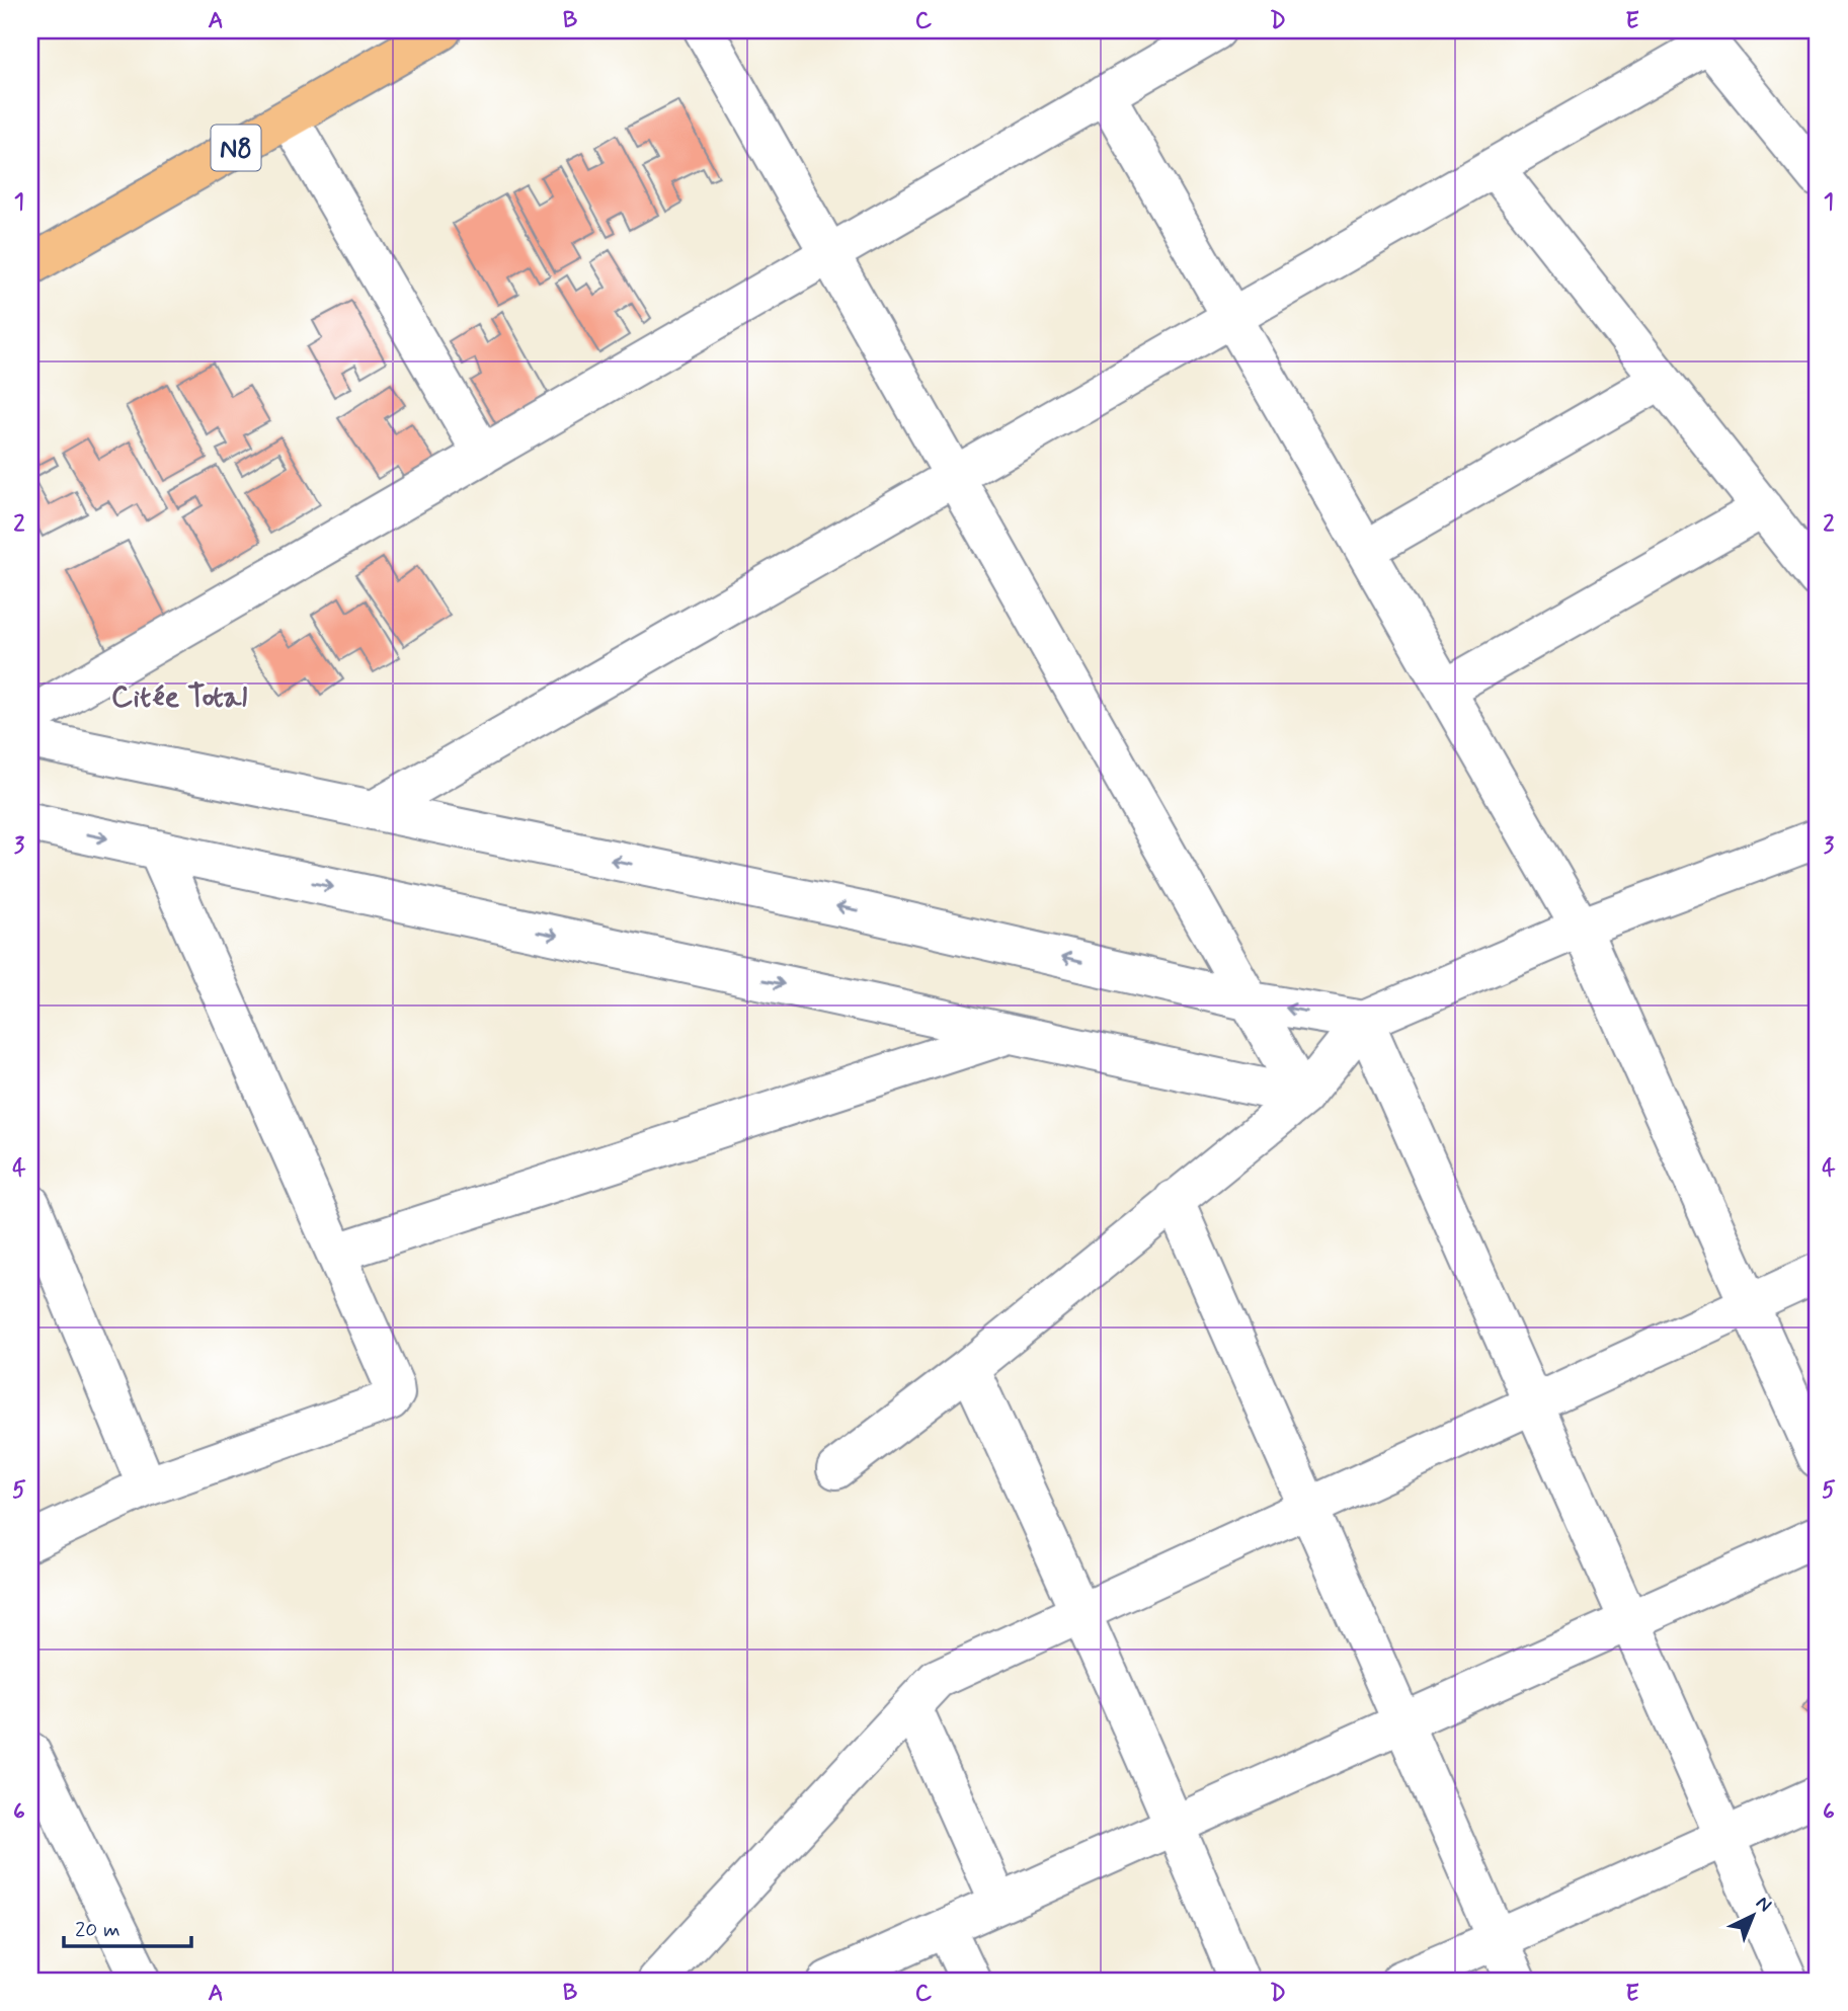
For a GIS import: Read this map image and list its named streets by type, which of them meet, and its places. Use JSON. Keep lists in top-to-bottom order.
{
  "streets": {
    "main road": ["N8"]
  },
  "districts": ["Citée Total"],
  "scale_bar": "20 m",
  "north": "top right",
  "grid": {
    "columns": [
      "A",
      "B",
      "C",
      "D",
      "E"
    ],
    "rows": [
      "1",
      "2",
      "3",
      "4",
      "5",
      "6"
    ]
  }
}
